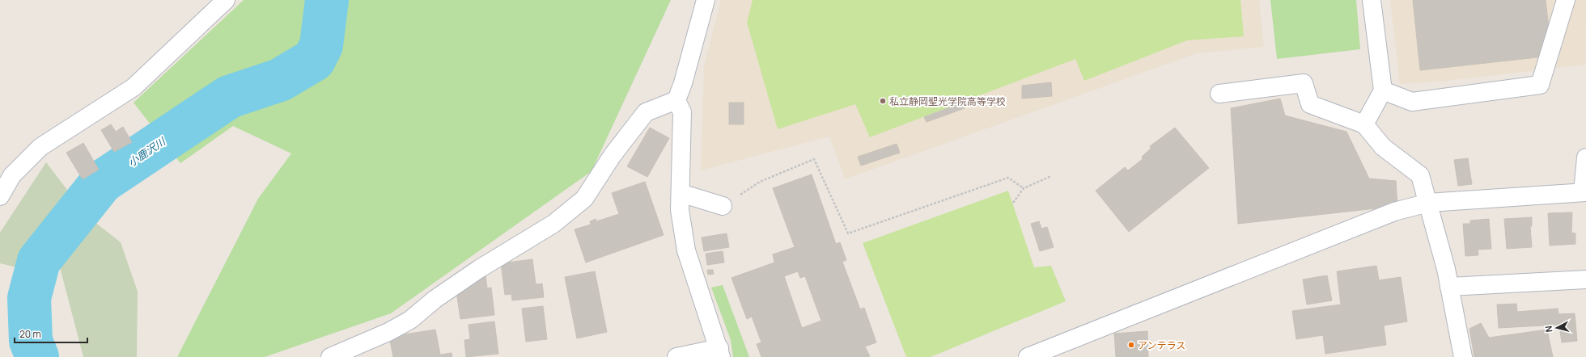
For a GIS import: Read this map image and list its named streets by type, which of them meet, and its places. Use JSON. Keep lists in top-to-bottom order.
{
  "water": ["小鹿沢川"],
  "places": ["私立静岡聖光学院高等学校", "アンテラス"],
  "scale_bar": "20 m",
  "north": "left"
}
